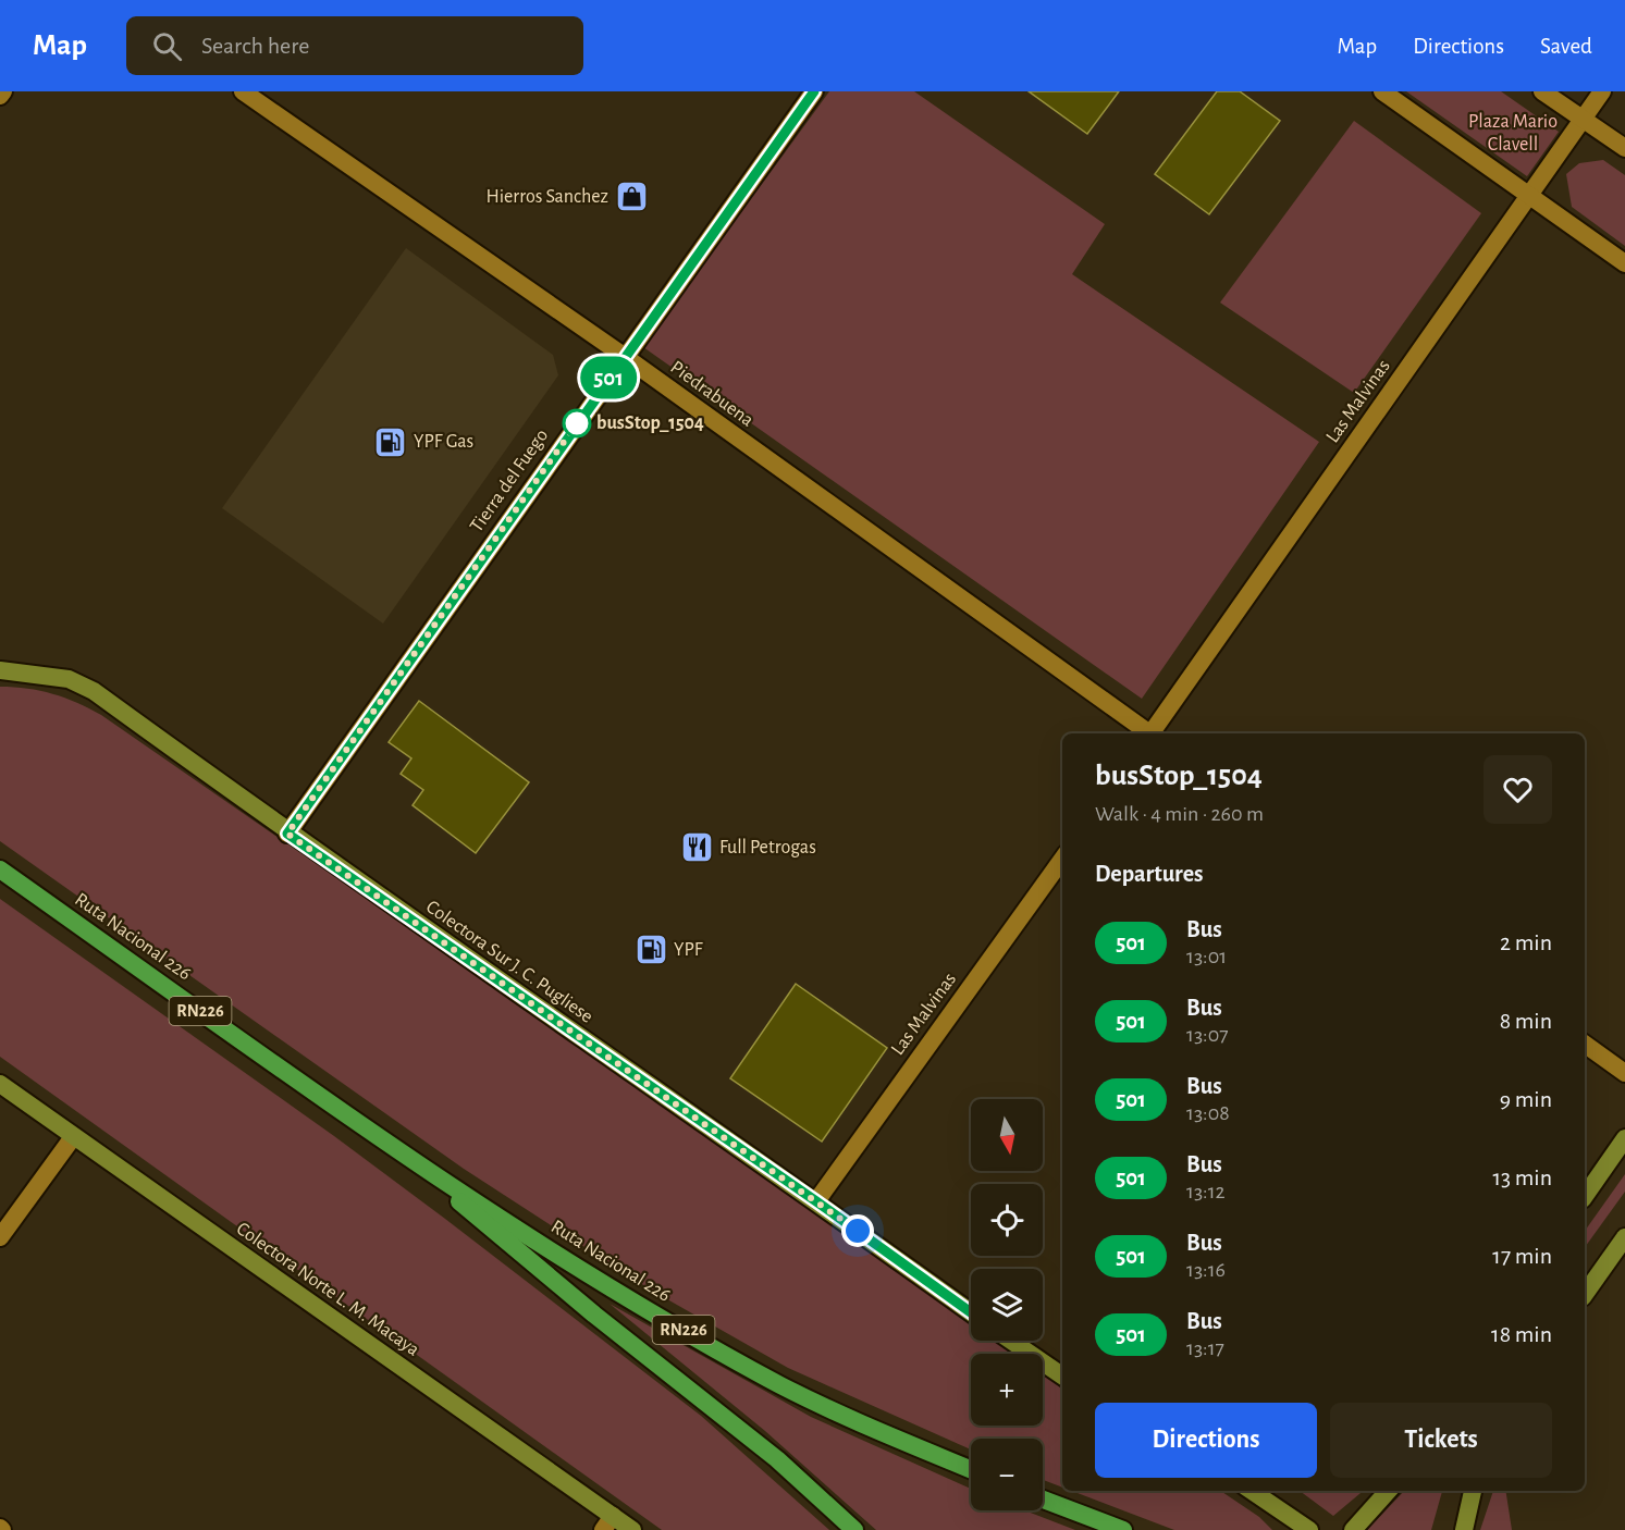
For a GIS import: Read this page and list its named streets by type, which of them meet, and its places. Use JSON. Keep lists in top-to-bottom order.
{
  "streets": {
    "highway": ["Ruta Nacional 226", "RN226"],
    "main road": ["Colectora Sur J. C. Pugliese", "Colectora Norte L. M. Macaya"],
    "street": ["Piedrabuena", "Las Malvinas", "Tierra del Fuego"]
  },
  "crossings": [
    ["Piedrabuena", "Tierra del Fuego"],
    ["Las Malvinas", "Colectora Sur J. C. Pugliese"],
    ["Tierra del Fuego", "Colectora Sur J. C. Pugliese"]
  ],
  "parks": ["Plaza Mario Clavell"],
  "places": {
    "shop": ["Hierros Sanchez"],
    "other": ["busStop_1504"],
    "fuel station": ["YPF Gas", "YPF"],
    "restaurant": ["Full Petrogas"]
  },
  "lines": ["bus line 501"],
  "north": "bottom",
  "page": {
    "header": "Map",
    "search": "Search here",
    "nav": ["Map", "Directions", "Saved"],
    "on_map": "501",
    "heading": [
      ["busStop_1504", "Walk · 4 min · 260 m"],
      "Departures"
    ],
    "list": [
      {
        "mark": "501",
        "name": "Bus",
        "note": "13:01",
        "value": "2 min"
      },
      {
        "mark": "501",
        "name": "Bus",
        "note": "13:07",
        "value": "8 min"
      },
      {
        "mark": "501",
        "name": "Bus",
        "note": "13:08",
        "value": "9 min"
      },
      {
        "mark": "501",
        "name": "Bus",
        "note": "13:12",
        "value": "13 min"
      },
      {
        "mark": "501",
        "name": "Bus",
        "note": "13:16",
        "value": "17 min"
      },
      {
        "mark": "501",
        "name": "Bus",
        "note": "13:17",
        "value": "18 min"
      }
    ],
    "map_buttons": ["+", "−"],
    "buttons": ["Directions", "Tickets"]
  }
}
